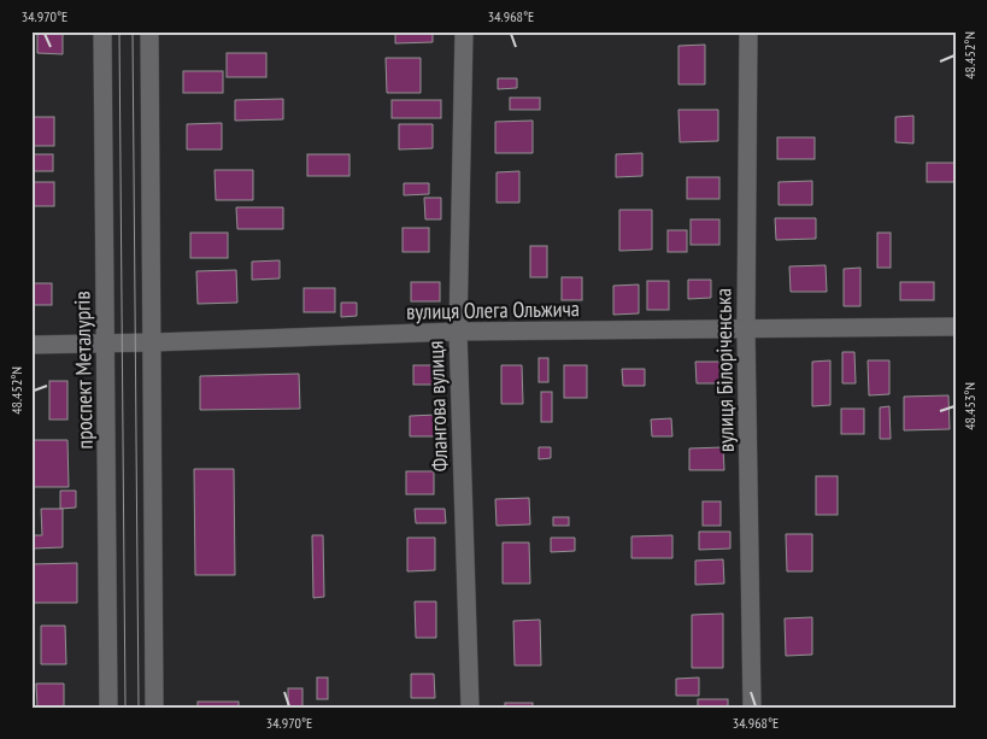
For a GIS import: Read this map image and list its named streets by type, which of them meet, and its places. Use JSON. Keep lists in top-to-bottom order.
{
  "streets": {
    "street": [
      "вулиця Олега Ольжича",
      "проспект Металургів",
      "вулиця Білоріченська",
      "Флангова вулиця"
    ]
  },
  "crossings": [
    ["вулиця Олега Ольжича", "проспект Металургів"],
    ["вулиця Олега Ольжича", "вулиця Білоріченська"],
    ["вулиця Олега Ольжича", "Флангова вулиця"]
  ],
  "coordinates": [
    "34.970°E",
    "34.968°E",
    "48.452°N",
    "48.453°N"
  ]
}
